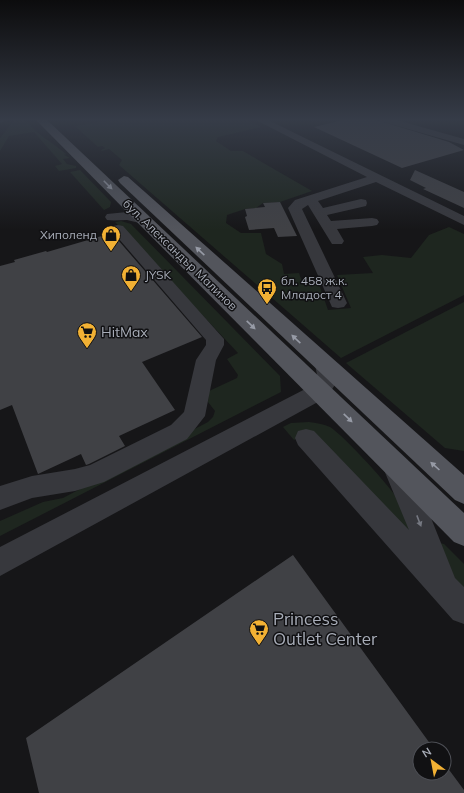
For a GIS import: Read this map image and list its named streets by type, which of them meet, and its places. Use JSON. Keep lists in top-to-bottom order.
{
  "streets": {
    "main road": ["бул. Александър Малинов"]
  },
  "places": {
    "shop": ["Хиполенд", "JYSK"],
    "bus stop": ["бл. 458 ж.к. Младост 4"],
    "supermarket": ["HitMax", "Princess Outlet Center"]
  },
  "north": "top left"
}
